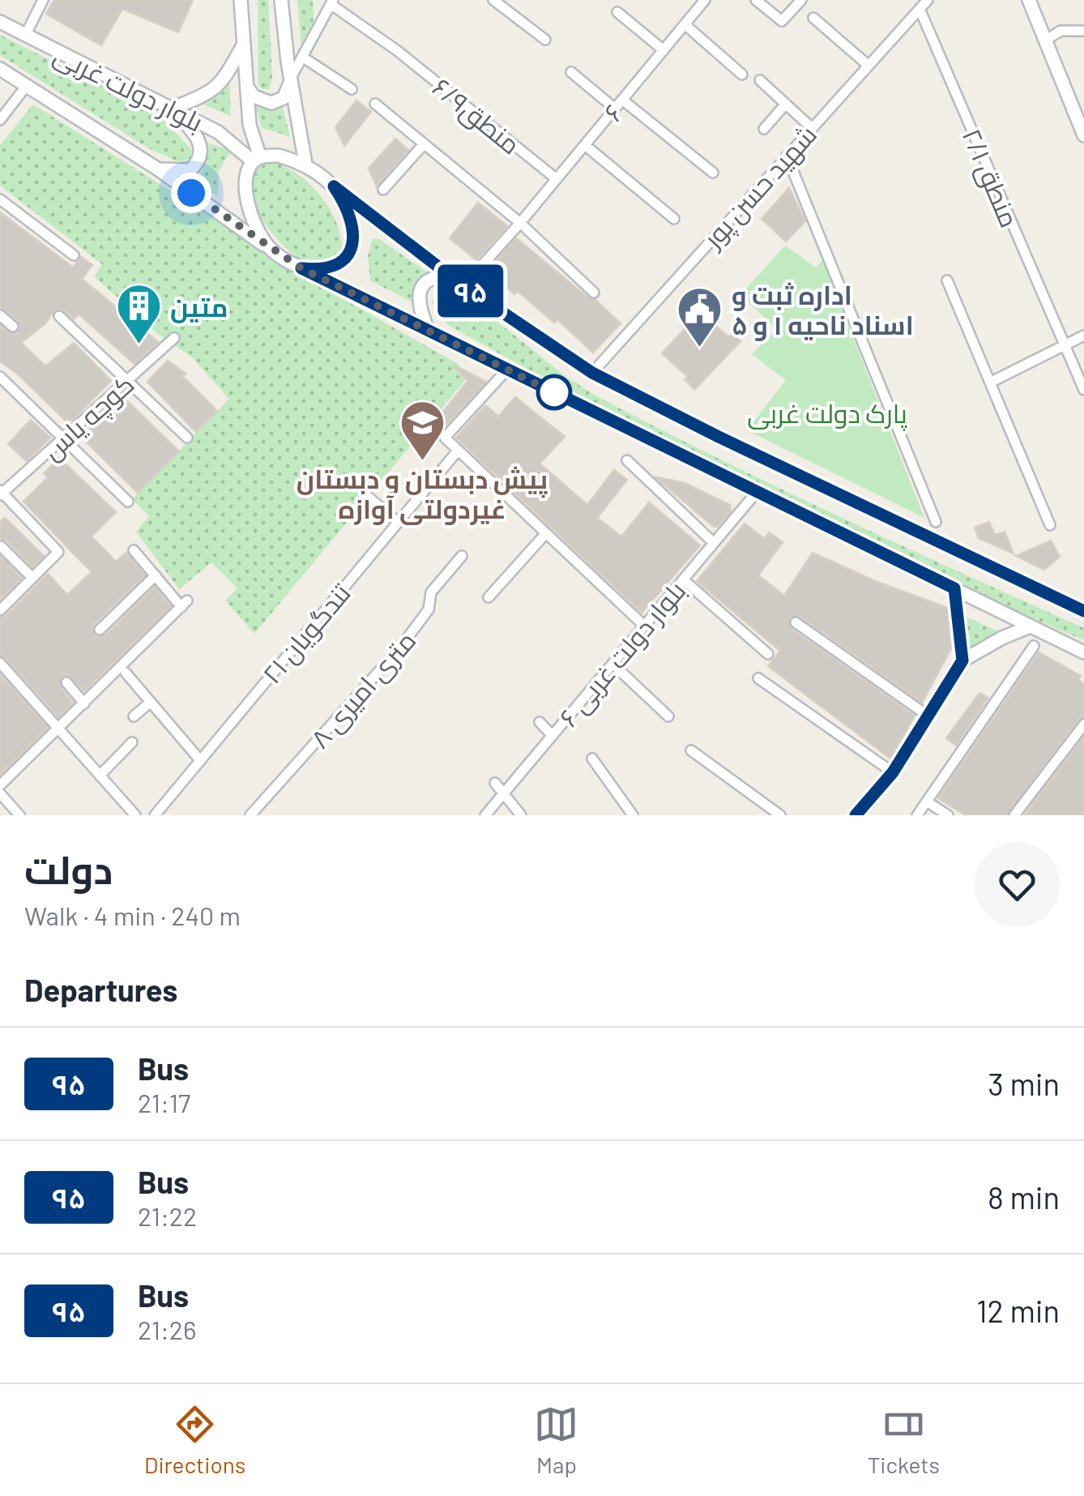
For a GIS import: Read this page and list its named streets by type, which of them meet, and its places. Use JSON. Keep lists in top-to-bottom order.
{
  "streets": {
    "main road": ["بلوار دولت غربی"],
    "street": [
      "۶",
      "منطق۶/۹",
      "منطق ۲/۱",
      "شهید حسن پور",
      "کوچه یاس",
      "۲۱ تندگویان",
      "بلوار دولت غربی ۶",
      "۸ متری امیری"
    ]
  },
  "crossings": [
    ["۶", "منطق۶/۹"],
    ["منطق ۲/۱", "شهید حسن پور"]
  ],
  "parks": ["پارک دولت غربی"],
  "places": {
    "building": ["متین"],
    "public building": ["اداره ثبت و اسناد ناحیه ۱ و ۵"],
    "school or university": ["پیش دبستان و دبستان غیردولتی آوازه"]
  },
  "lines": ["bus line ۹۵"],
  "page": {
    "on_map": "۹۵",
    "heading": [
      ["دولت", "Walk · 4 min · 240 m"],
      "Departures"
    ],
    "list": [
      {
        "mark": "۹۵",
        "name": "Bus",
        "note": "21:17",
        "value": "3 min"
      },
      {
        "mark": "۹۵",
        "name": "Bus",
        "note": "21:22",
        "value": "8 min"
      },
      {
        "mark": "۹۵",
        "name": "Bus",
        "note": "21:26",
        "value": "12 min"
      }
    ],
    "tabs": ["Directions", "Map", "Tickets"]
  }
}
